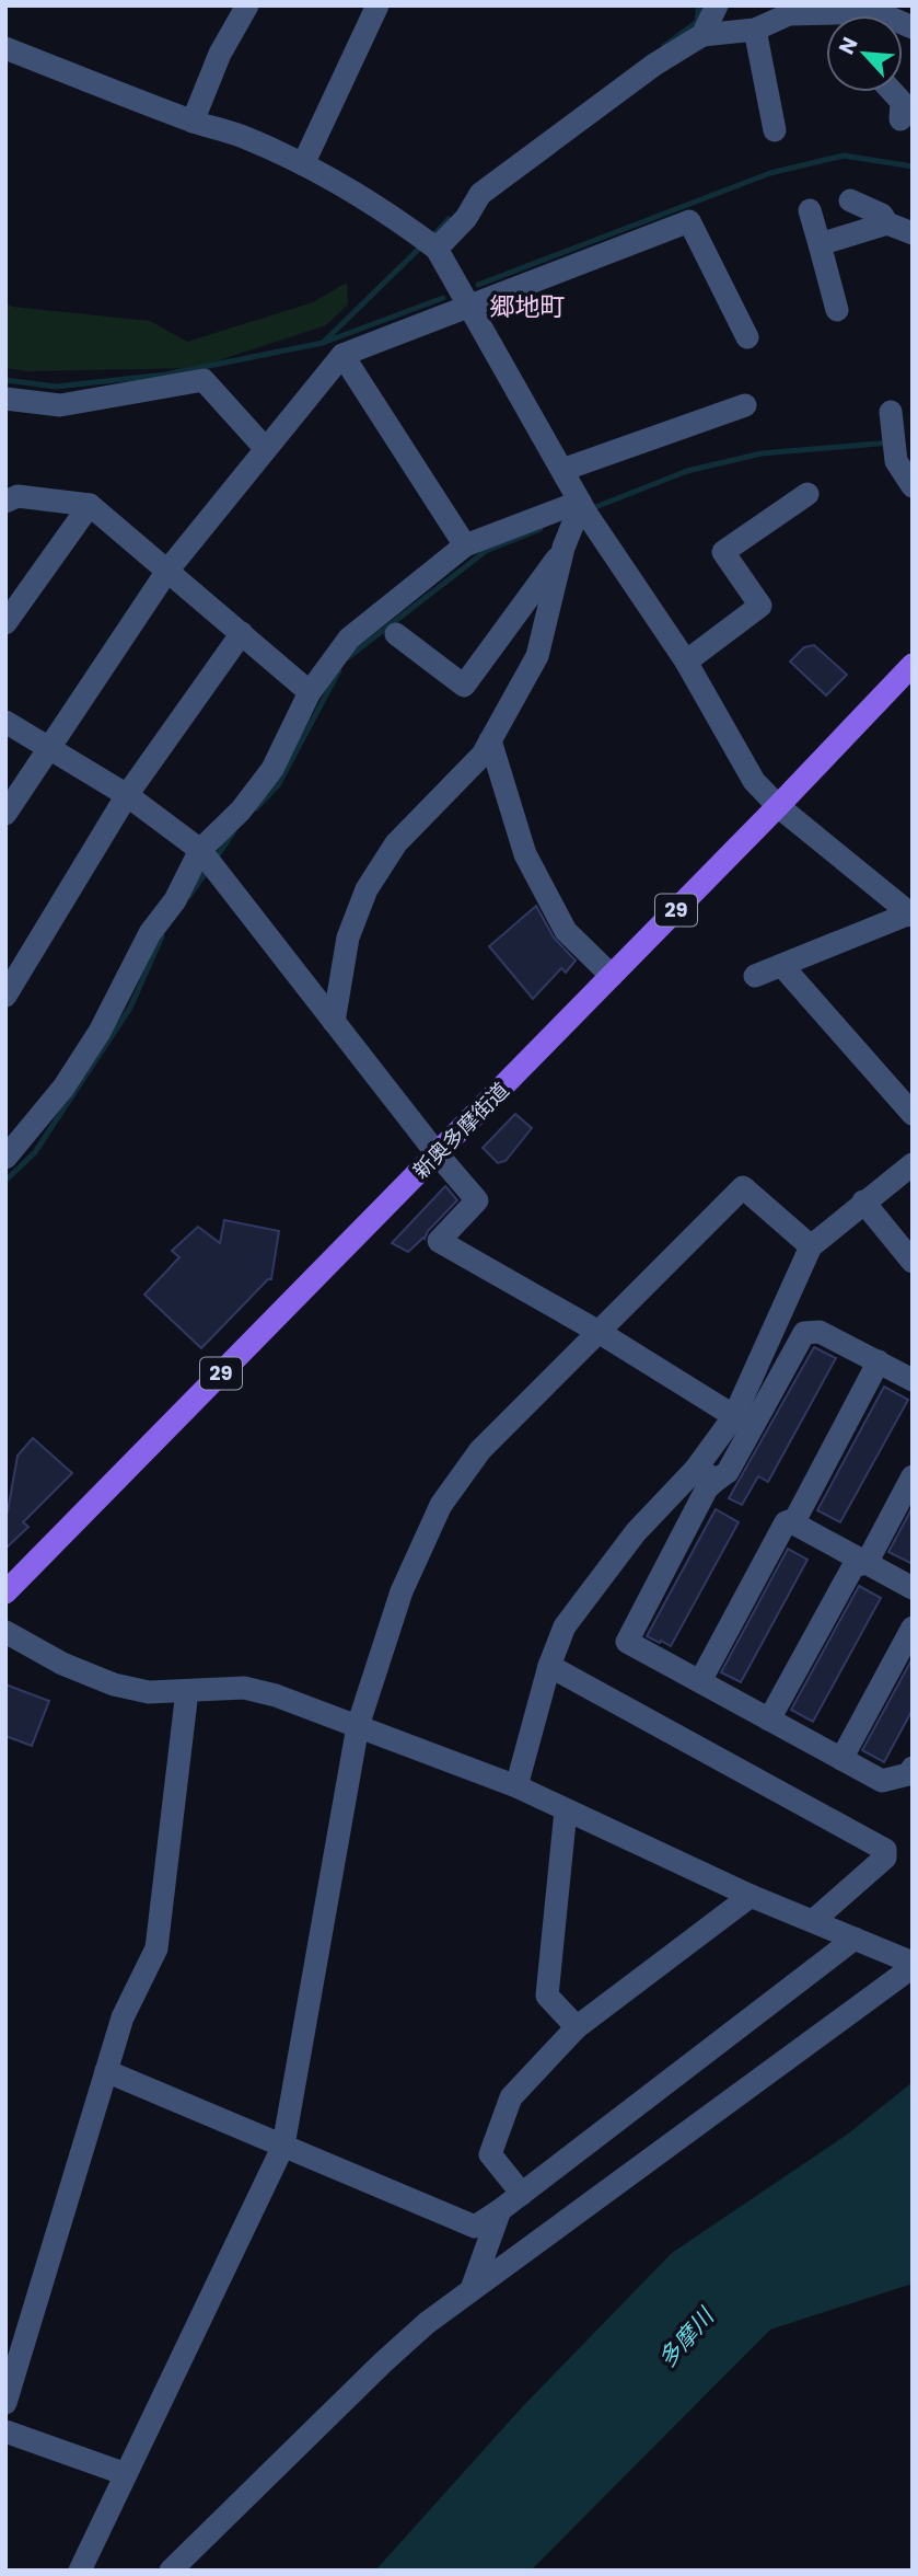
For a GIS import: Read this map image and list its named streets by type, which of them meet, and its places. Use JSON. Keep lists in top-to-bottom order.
{
  "streets": {
    "main road": ["29", "新奥多摩街道"]
  },
  "districts": ["郷地町"],
  "water": ["多摩川"],
  "north": "top left"
}
